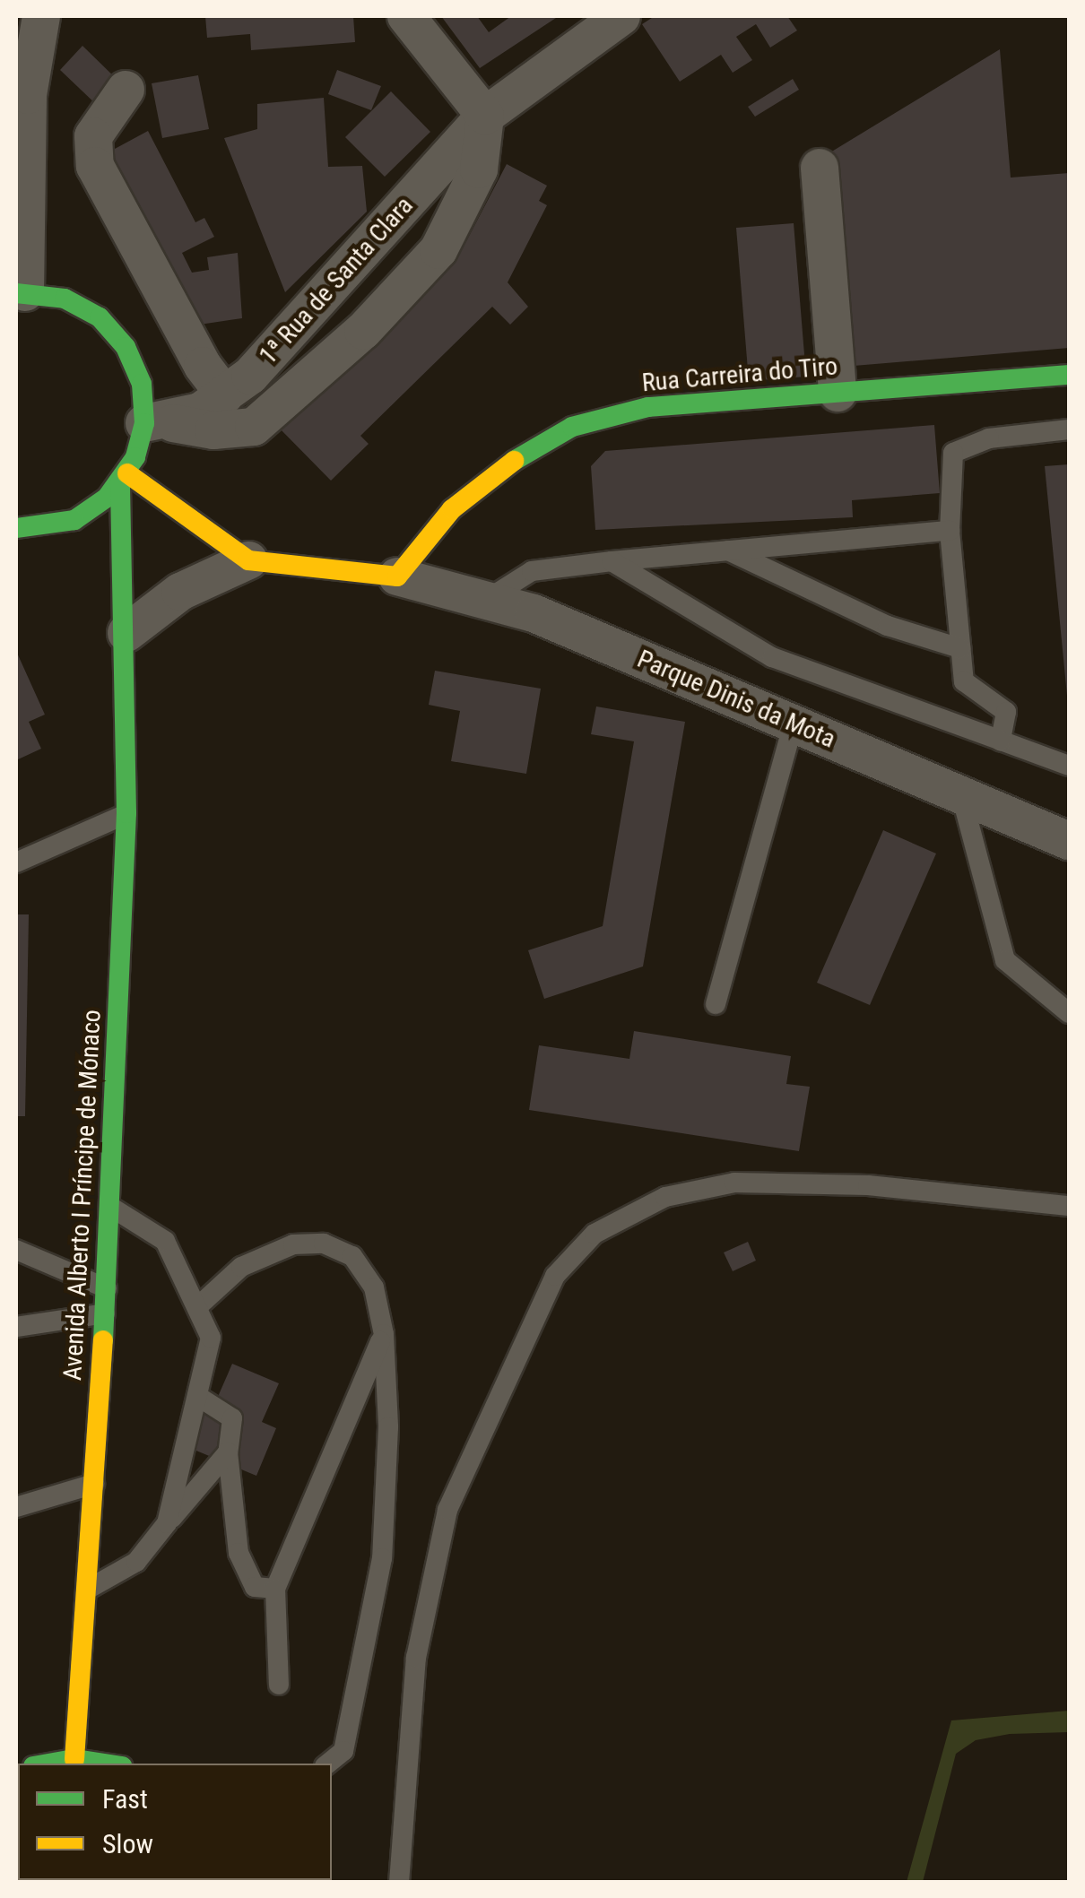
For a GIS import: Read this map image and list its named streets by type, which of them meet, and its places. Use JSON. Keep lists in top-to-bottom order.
{
  "streets": {
    "main road": ["Rua Carreira do Tiro", "Avenida Alberto I Príncipe de Mónaco"],
    "street": ["1ª Rua de Santa Clara", "Parque Dinis da Mota"]
  },
  "crossings": [
    ["Rua Carreira do Tiro", "Parque Dinis da Mota"]
  ],
  "legend": ["Fast", "Slow"]
}
